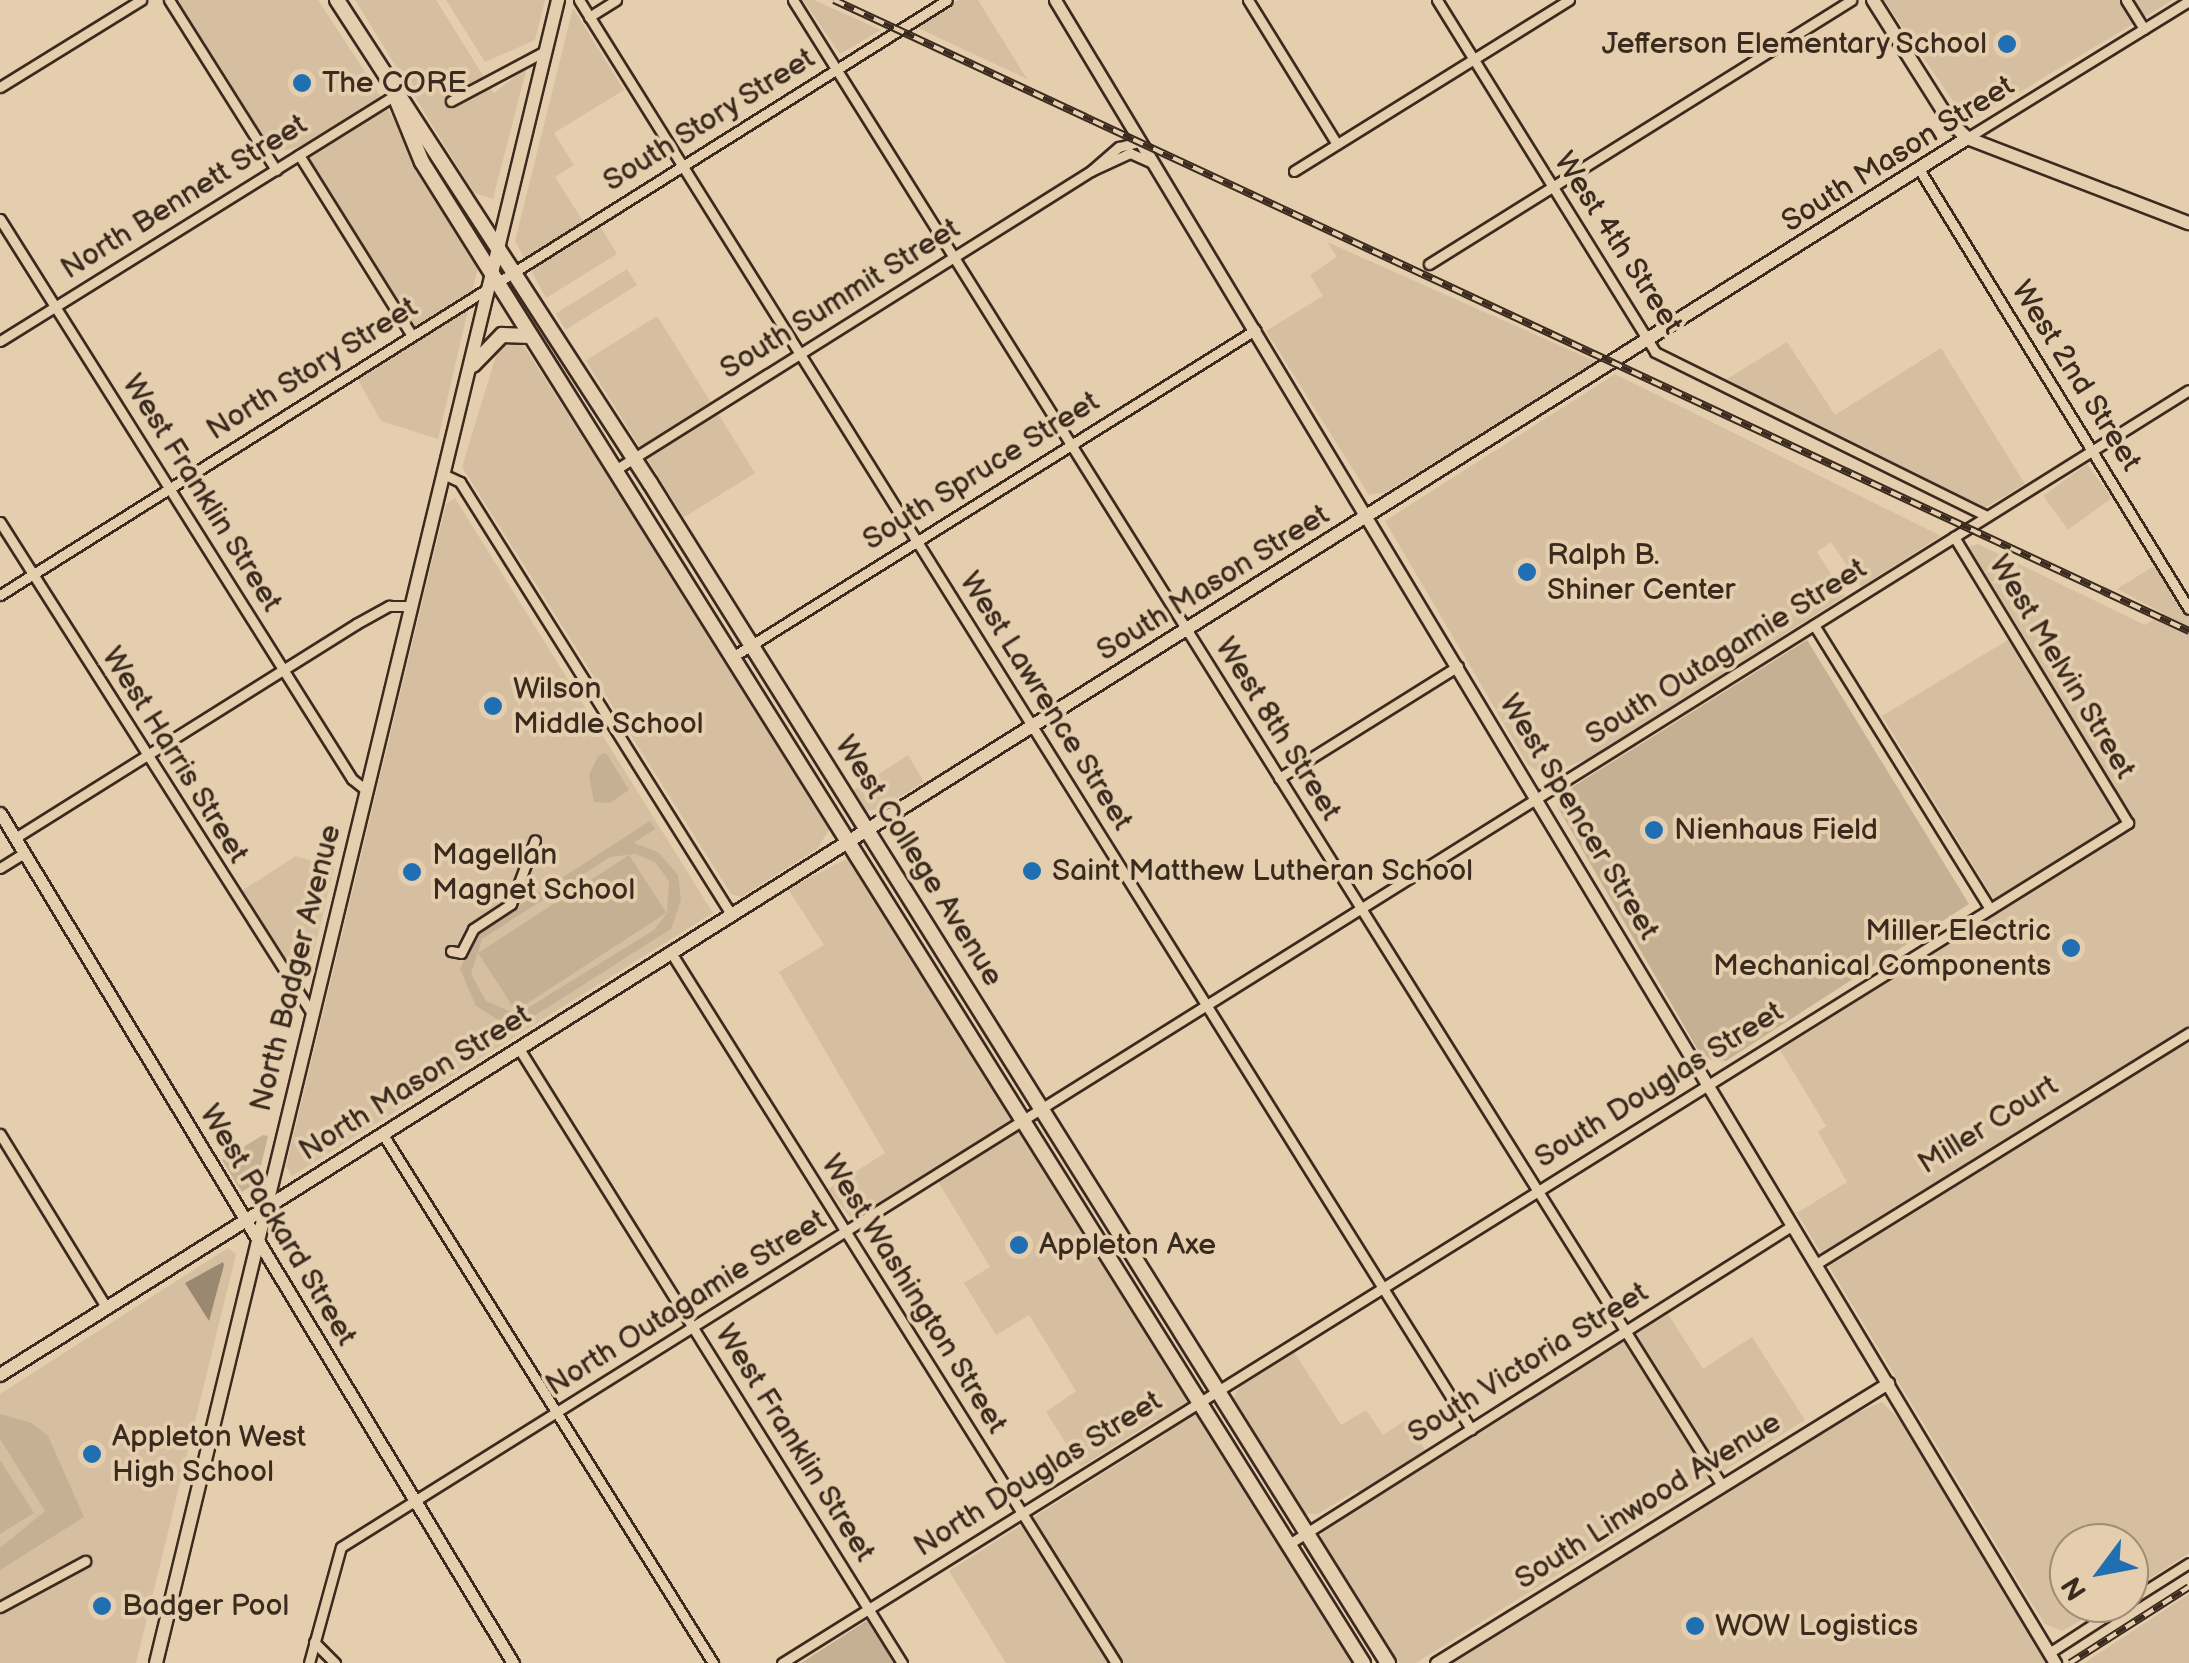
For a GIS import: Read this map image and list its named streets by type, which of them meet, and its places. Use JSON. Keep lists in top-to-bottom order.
{
  "streets": {
    "main road": [
      "South Mason Street",
      "West College Avenue",
      "North Badger Avenue",
      "North Mason Street"
    ],
    "street": [
      "South Story Street",
      "North Bennett Street",
      "West 4th Street",
      "South Summit Street",
      "North Story Street",
      "West 2nd Street",
      "South Spruce Street",
      "West Franklin Street",
      "South Outagamie Street",
      "West Melvin Street",
      "West Lawrence Street",
      "West 8th Street",
      "West Harris Street",
      "West Spencer Street",
      "South Douglas Street",
      "Miller Court",
      "West Packard Street",
      "West Washington Street",
      "North Outagamie Street",
      "South Victoria Street",
      "North Douglas Street",
      "South Linwood Avenue"
    ]
  },
  "crossings": [
    ["South Story Street", "North Story Street"],
    ["South Story Street", "West Lawrence Street"],
    ["South Story Street", "West 8th Street"],
    ["South Story Street", "West College Avenue"],
    ["South Story Street", "North Badger Avenue"],
    ["South Mason Street", "West 4th Street"],
    ["South Mason Street", "West 2nd Street"],
    ["South Mason Street", "West Lawrence Street"],
    ["South Mason Street", "West 8th Street"],
    ["South Mason Street", "West Spencer Street"],
    ["South Mason Street", "West College Avenue"],
    ["South Mason Street", "North Mason Street"],
    ["North Bennett Street", "West Franklin Street"],
    ["North Bennett Street", "West College Avenue"],
    ["West 4th Street", "South Outagamie Street"],
    ["South Summit Street", "West Lawrence Street"],
    ["South Summit Street", "West 8th Street"],
    ["South Summit Street", "West Spencer Street"],
    ["South Summit Street", "West College Avenue"],
    ["North Story Street", "West Franklin Street"],
    ["North Story Street", "West Harris Street"],
    ["North Story Street", "West College Avenue"],
    ["North Story Street", "North Badger Avenue"],
    ["West 2nd Street", "South Outagamie Street"],
    ["South Spruce Street", "West Lawrence Street"],
    ["South Spruce Street", "West 8th Street"],
    ["South Spruce Street", "West Spencer Street"],
    ["South Spruce Street", "West College Avenue"],
    ["West Franklin Street", "North Badger Avenue"],
    ["West Franklin Street", "North Mason Street"],
    ["West Franklin Street", "North Outagamie Street"],
    ["West Franklin Street", "North Douglas Street"],
    ["South Outagamie Street", "West Melvin Street"],
    ["South Outagamie Street", "West Lawrence Street"],
    ["South Outagamie Street", "West 8th Street"],
    ["South Outagamie Street", "West Spencer Street"],
    ["South Outagamie Street", "West College Avenue"],
    ["South Outagamie Street", "North Outagamie Street"],
    ["West Melvin Street", "South Douglas Street"],
    ["West Lawrence Street", "South Douglas Street"],
    ["West Lawrence Street", "South Victoria Street"],
    ["West 8th Street", "South Douglas Street"],
    ["West 8th Street", "South Victoria Street"],
    ["West 8th Street", "South Linwood Avenue"],
    ["West Harris Street", "North Badger Avenue"],
    ["West Spencer Street", "South Douglas Street"],
    ["West Spencer Street", "Miller Court"],
    ["West Spencer Street", "South Victoria Street"],
    ["West Spencer Street", "South Linwood Avenue"],
    ["West College Avenue", "North Badger Avenue"],
    ["West College Avenue", "North Mason Street"],
    ["West College Avenue", "South Douglas Street"],
    ["West College Avenue", "North Outagamie Street"],
    ["West College Avenue", "South Victoria Street"],
    ["West College Avenue", "North Douglas Street"],
    ["North Badger Avenue", "North Mason Street"],
    ["North Badger Avenue", "West Packard Street"],
    ["North Mason Street", "West Packard Street"],
    ["North Mason Street", "West Washington Street"],
    ["South Douglas Street", "North Douglas Street"],
    ["West Packard Street", "North Outagamie Street"],
    ["West Washington Street", "North Outagamie Street"],
    ["West Washington Street", "North Douglas Street"]
  ],
  "places": [
    "Jefferson Elementary School",
    "The CORE",
    "Ralph B. Shiner Center",
    "Wilson Middle School",
    "Nienhaus Field",
    "Saint Matthew Lutheran School",
    "Magellan Magnet School",
    "Miller Electric Mechanical Components",
    "Appleton Axe",
    "Appleton West High School",
    "Badger Pool",
    "WOW Logistics"
  ],
  "north": "bottom left"
}
